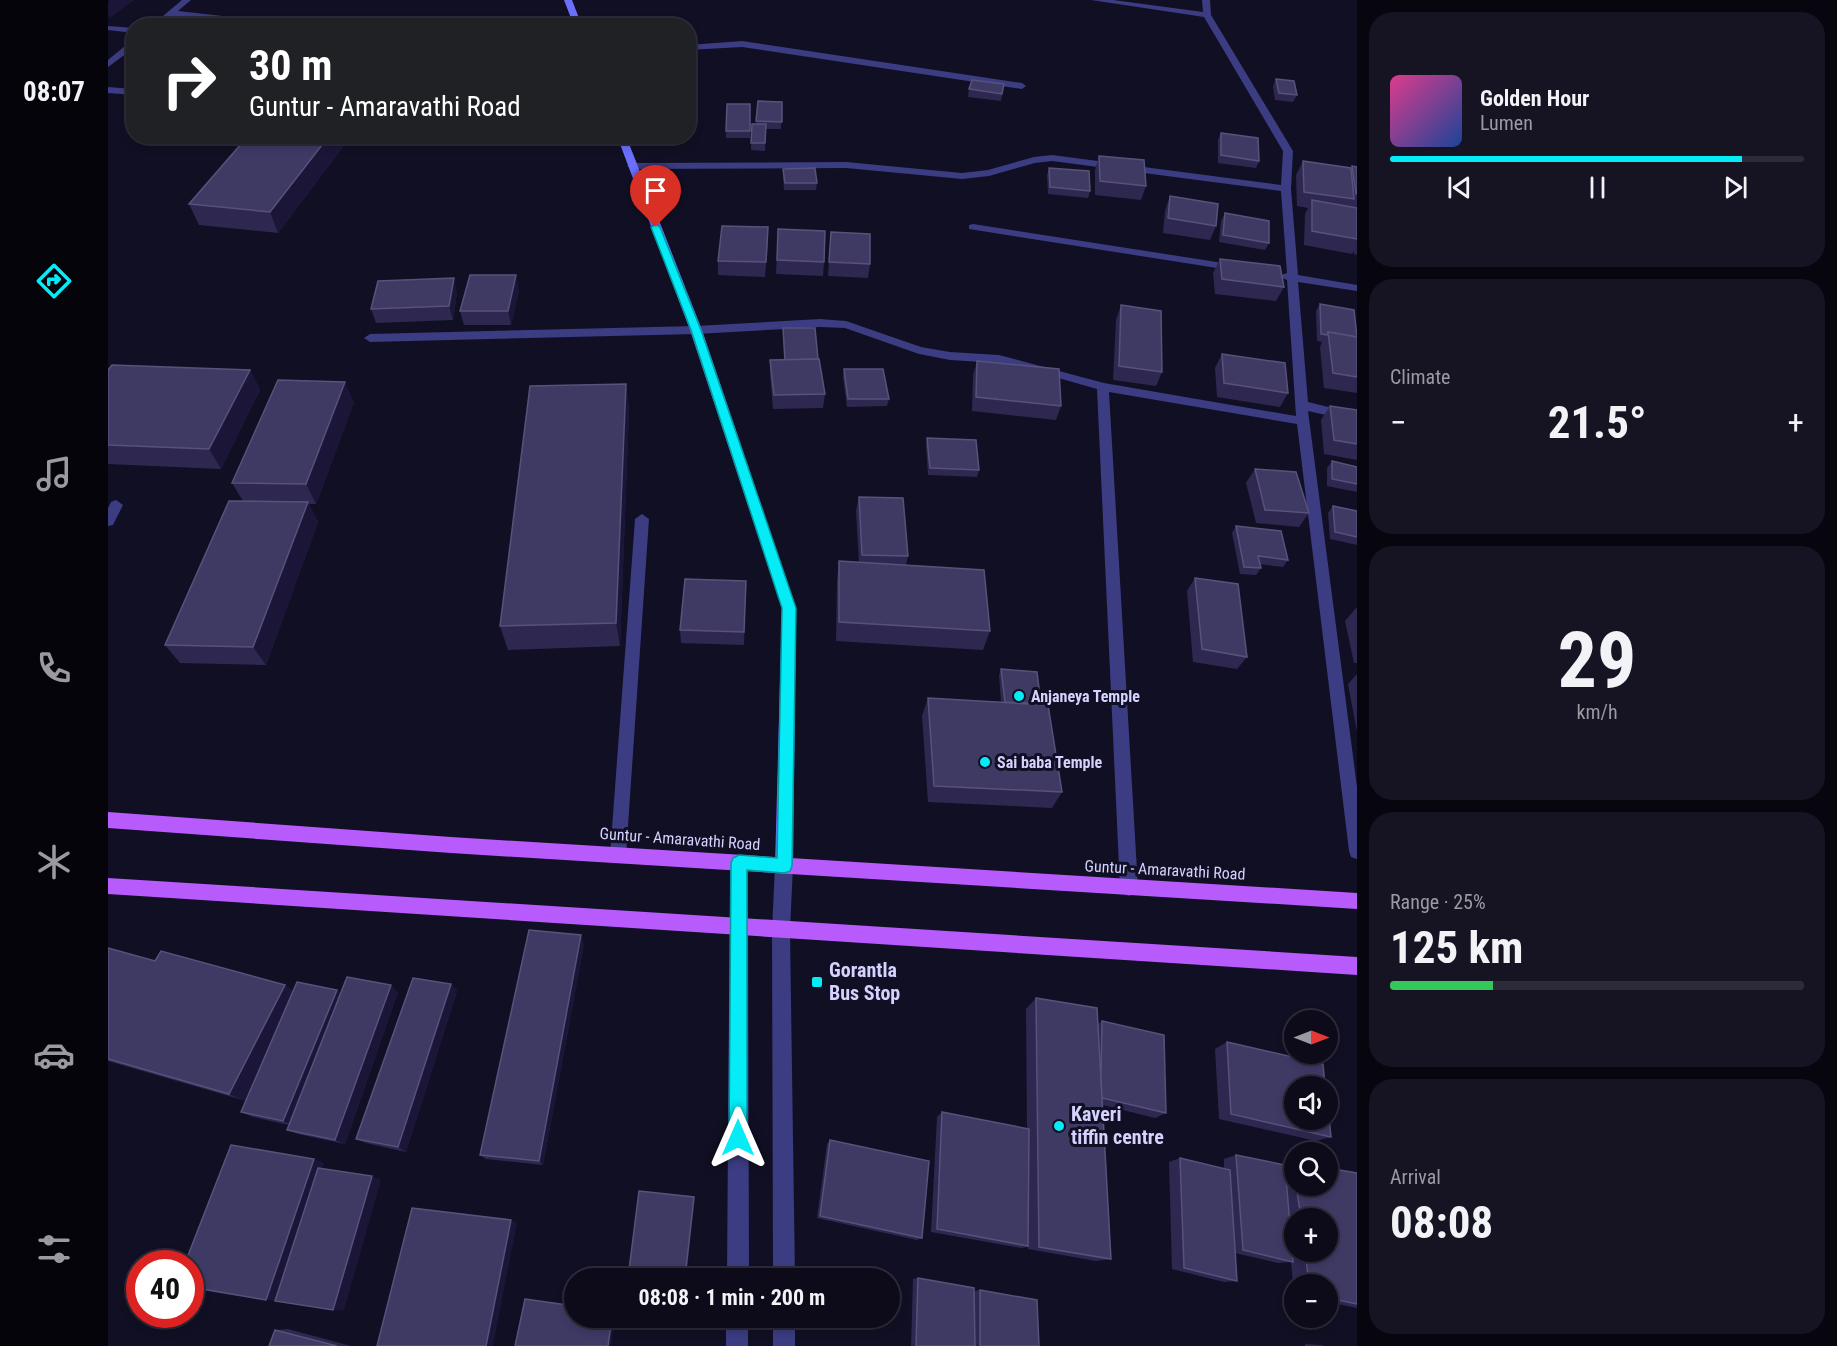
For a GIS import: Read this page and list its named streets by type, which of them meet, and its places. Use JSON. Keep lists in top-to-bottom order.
{
  "streets": {
    "main road": ["Guntur - Amaravathi Road"]
  },
  "places": {
    "other": ["Anjaneya Temple", "Sai baba Temple", "Kaveri tiffin centre"],
    "transit": ["Gorantla Bus Stop"]
  },
  "north": "right",
  "page": {
    "tabs": "08:07",
    "turn": ["30 m", "Guntur - Amaravathi Road"],
    "song": ["Golden Hour", "Lumen"],
    "tile": [
      "Climate",
      ["29", "km/h"],
      ["Range · 25%", "125 km"],
      ["Arrival", "08:08"]
    ],
    "heat": ["−", "21.5°", "+"],
    "map_buttons": ["+", "−"],
    "limit": "40",
    "trip": "08:08 · 1 min · 200 m"
  }
}
